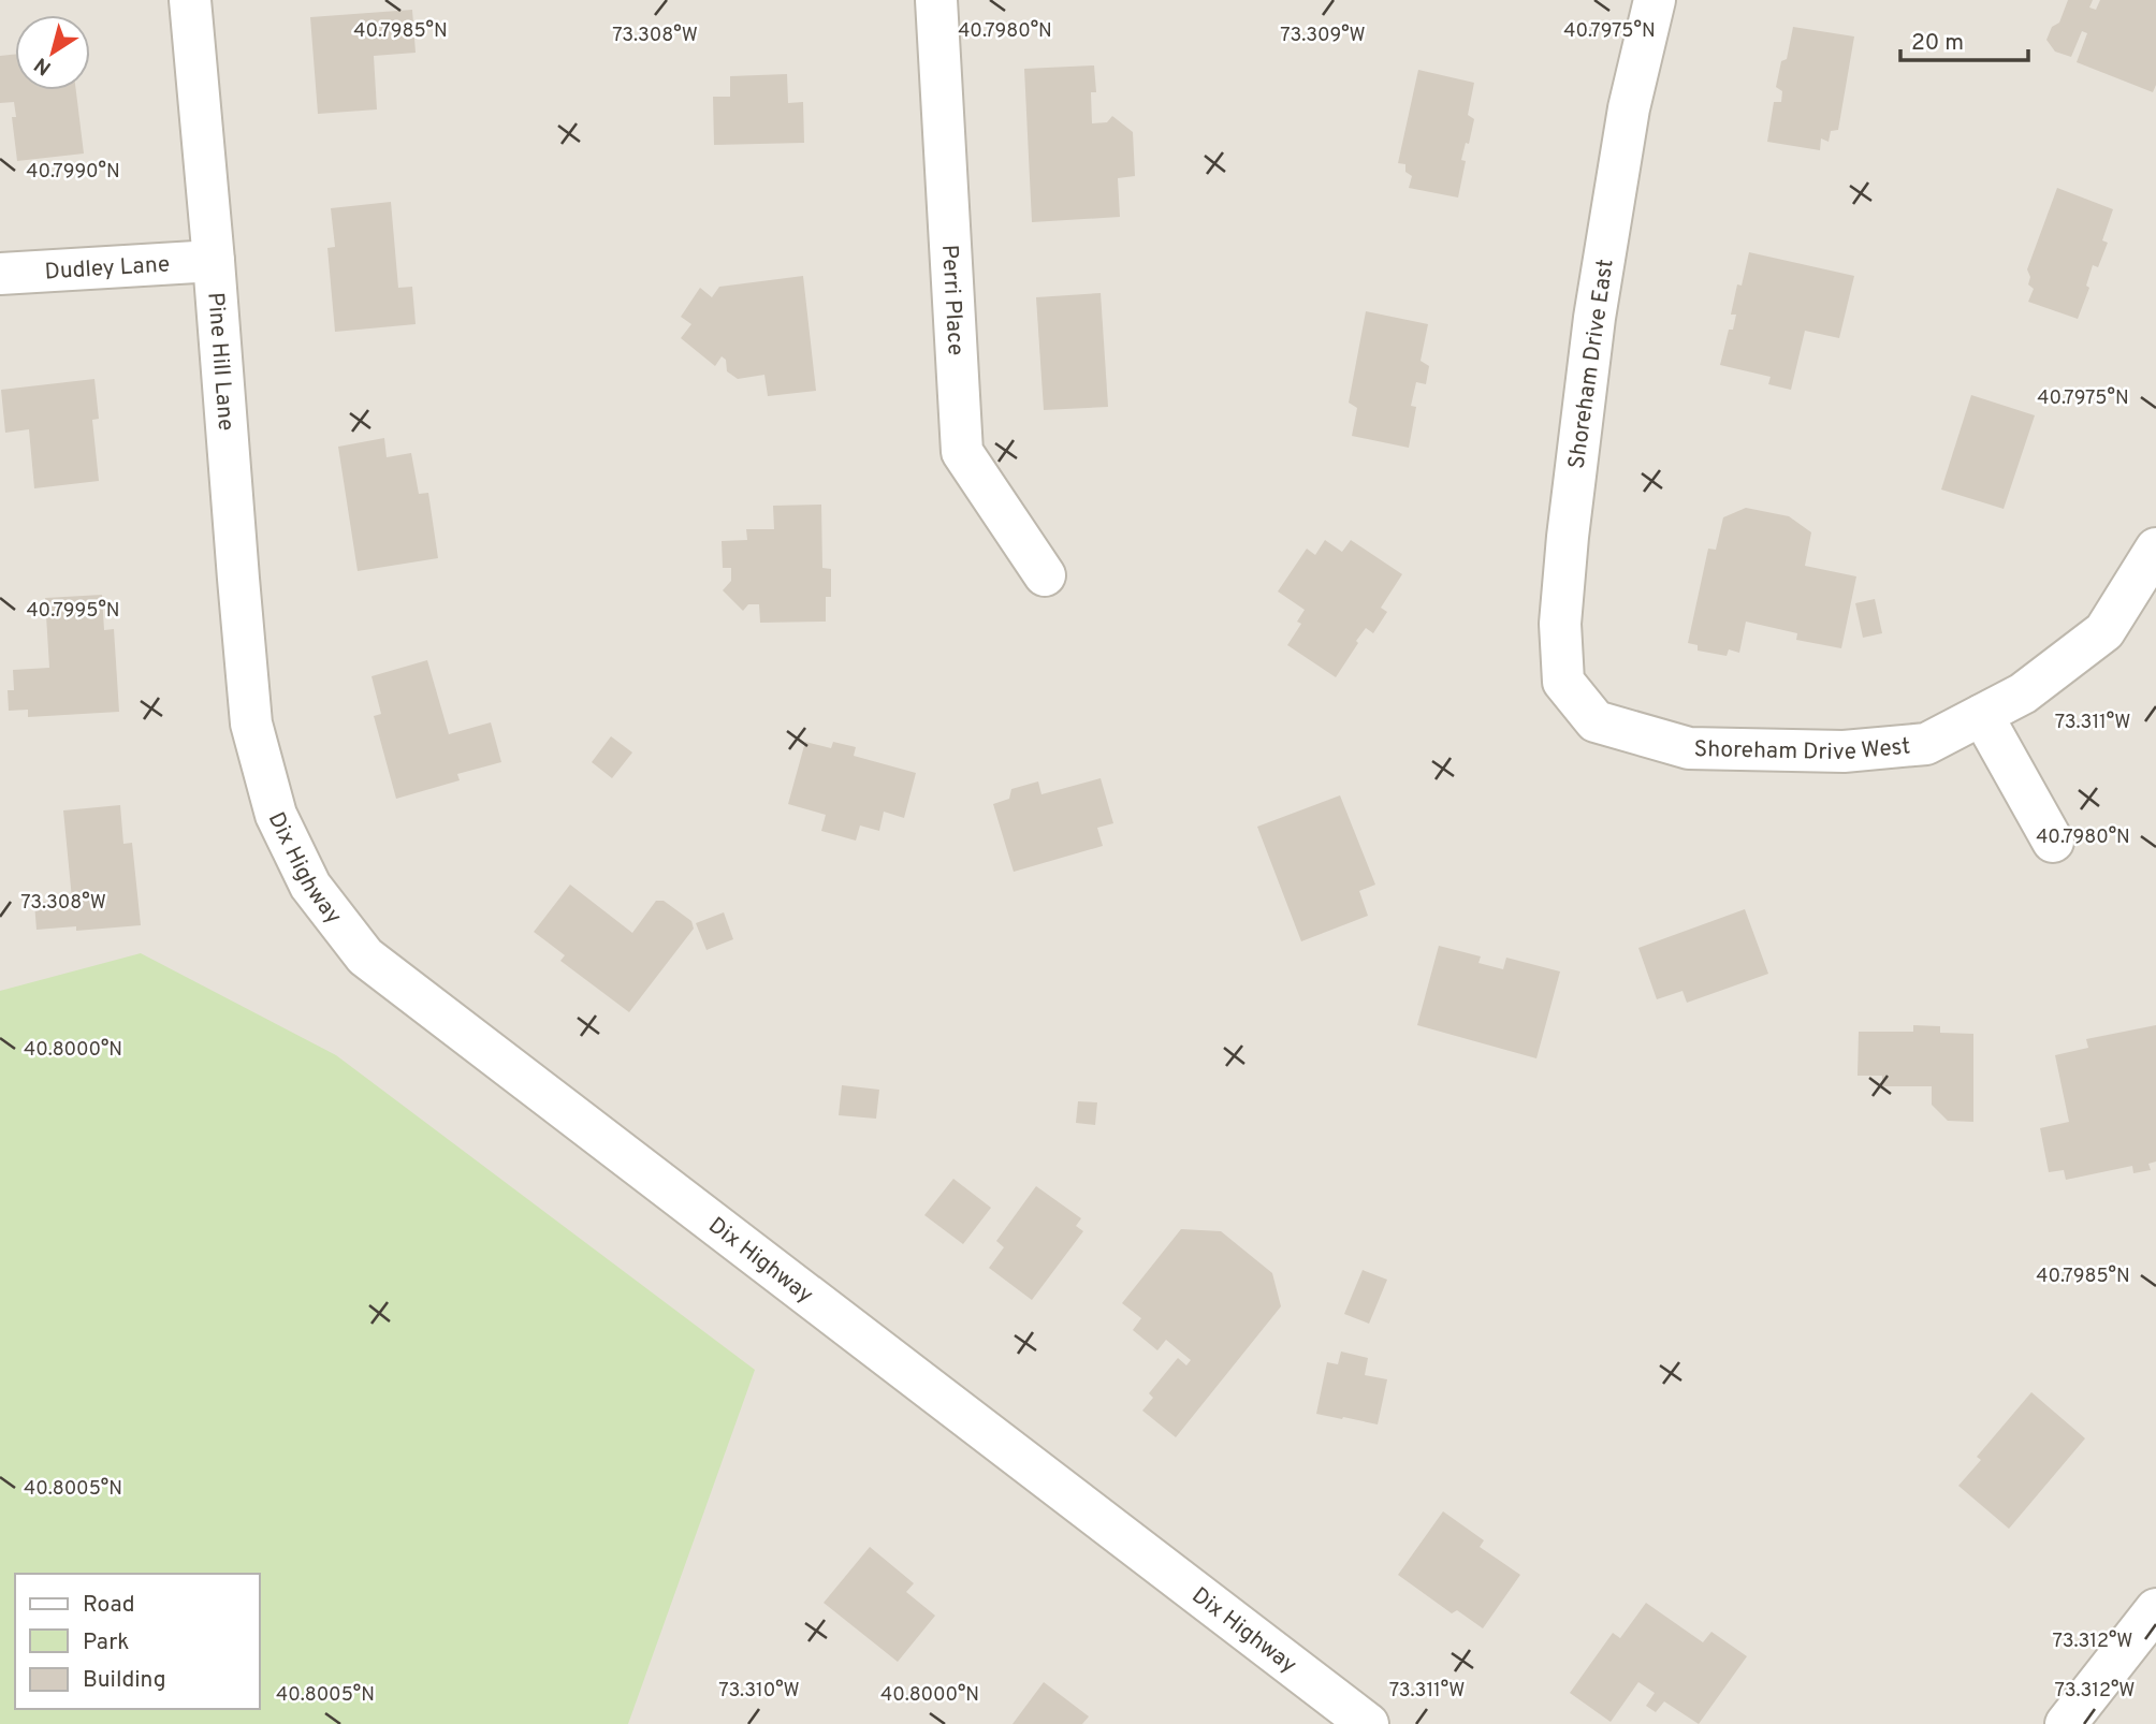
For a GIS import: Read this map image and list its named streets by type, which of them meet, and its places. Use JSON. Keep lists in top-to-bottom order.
{
  "streets": {
    "street": [
      "Dudley Lane",
      "Perri Place",
      "Pine Hill Lane",
      "Shoreham Drive East",
      "Shoreham Drive West",
      "Dix Highway"
    ]
  },
  "crossings": [
    ["Dudley Lane", "Pine Hill Lane"],
    ["Pine Hill Lane", "Dix Highway"],
    ["Shoreham Drive East", "Shoreham Drive West"]
  ],
  "legend": ["Road", "Park", "Building"],
  "scale_bar": "20 m",
  "north": "bottom left",
  "coordinates": [
    "40.7985°N",
    "40.7980°N",
    "40.7975°N",
    "73.308°W",
    "73.309°W",
    "40.7990°N",
    "40.7995°N",
    "73.311°W",
    "40.8000°N",
    "40.8005°N",
    "73.312°W",
    "73.310°W"
  ]
}
